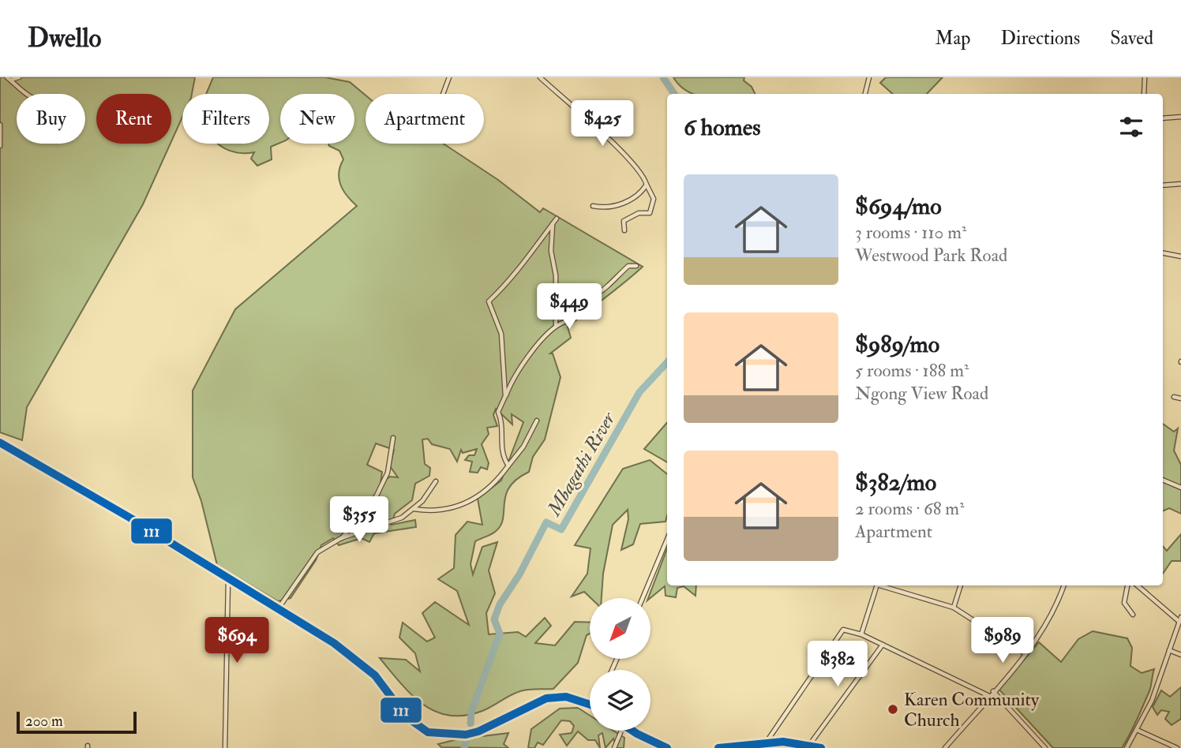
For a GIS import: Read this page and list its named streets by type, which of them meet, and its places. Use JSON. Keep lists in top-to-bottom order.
{
  "water": ["Mbagathi River"],
  "places": ["Karen Community Church"],
  "lines": ["transit line 111"],
  "scale_bar": "200 m",
  "north": "bottom left",
  "page": {
    "header": "Dwello",
    "nav": ["Map", "Directions", "Saved"],
    "chip": [
      "Buy",
      "Rent",
      "Filters",
      "New",
      "Apartment"
    ],
    "heading": "6 homes",
    "price": [
      "$425",
      "$449",
      "$355",
      "$694",
      "$989",
      "$382"
    ],
    "list": [
      {
        "name": "$694/mo",
        "note": "3 rooms · 110 m² · Westwood Park Road"
      },
      {
        "name": "$989/mo",
        "note": "5 rooms · 188 m² · Ngong View Road"
      },
      {
        "name": "$382/mo",
        "note": "2 rooms · 68 m² · Apartment"
      }
    ],
    "scale": "200 m"
  }
}
